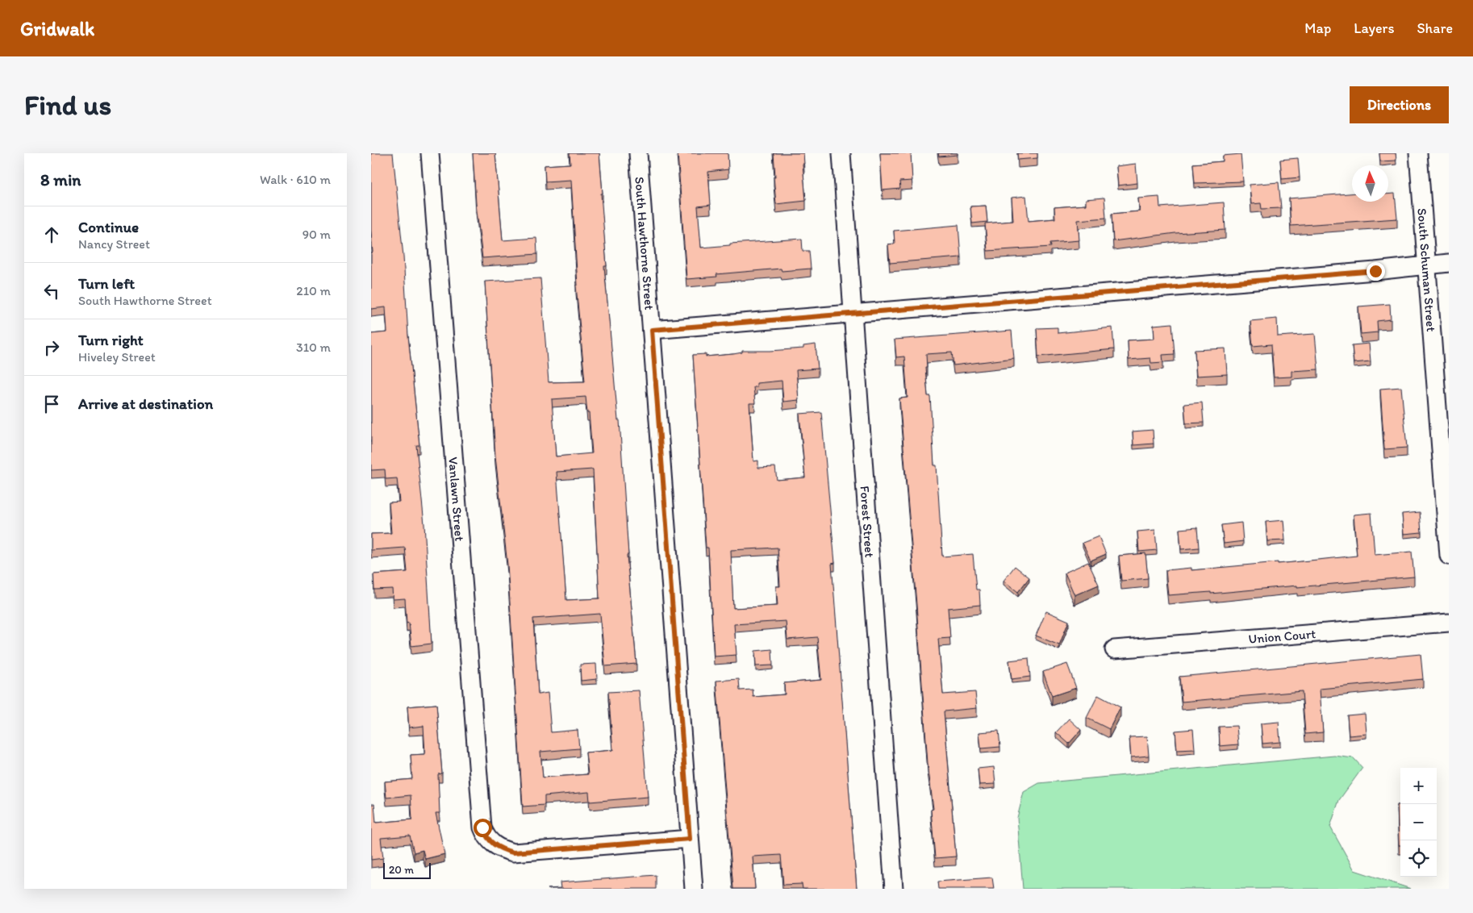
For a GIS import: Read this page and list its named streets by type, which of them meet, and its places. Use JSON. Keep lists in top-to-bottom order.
{
  "streets": {
    "street": [
      "South Hawthorne Street",
      "South Schuman Street",
      "Vanlawn Street",
      "Forest Street",
      "Union Court"
    ]
  },
  "crossings": [
    ["South Hawthorne Street", "Vanlawn Street"]
  ],
  "scale_bar": "20 m",
  "north": "top",
  "page": {
    "header": "Gridwalk",
    "nav": ["Map", "Layers", "Share"],
    "buttons": "Directions",
    "title": "Find us",
    "heading": ["8 min", "Walk · 610 m"],
    "list": [
      ["Continue", "Nancy Street", "90 m"],
      ["Turn left", "South Hawthorne Street", "210 m"],
      ["Turn right", "Hiveley Street", "310 m"],
      "Arrive at destination"
    ],
    "map_buttons": ["+", "−"],
    "scale": "20 m"
  }
}
